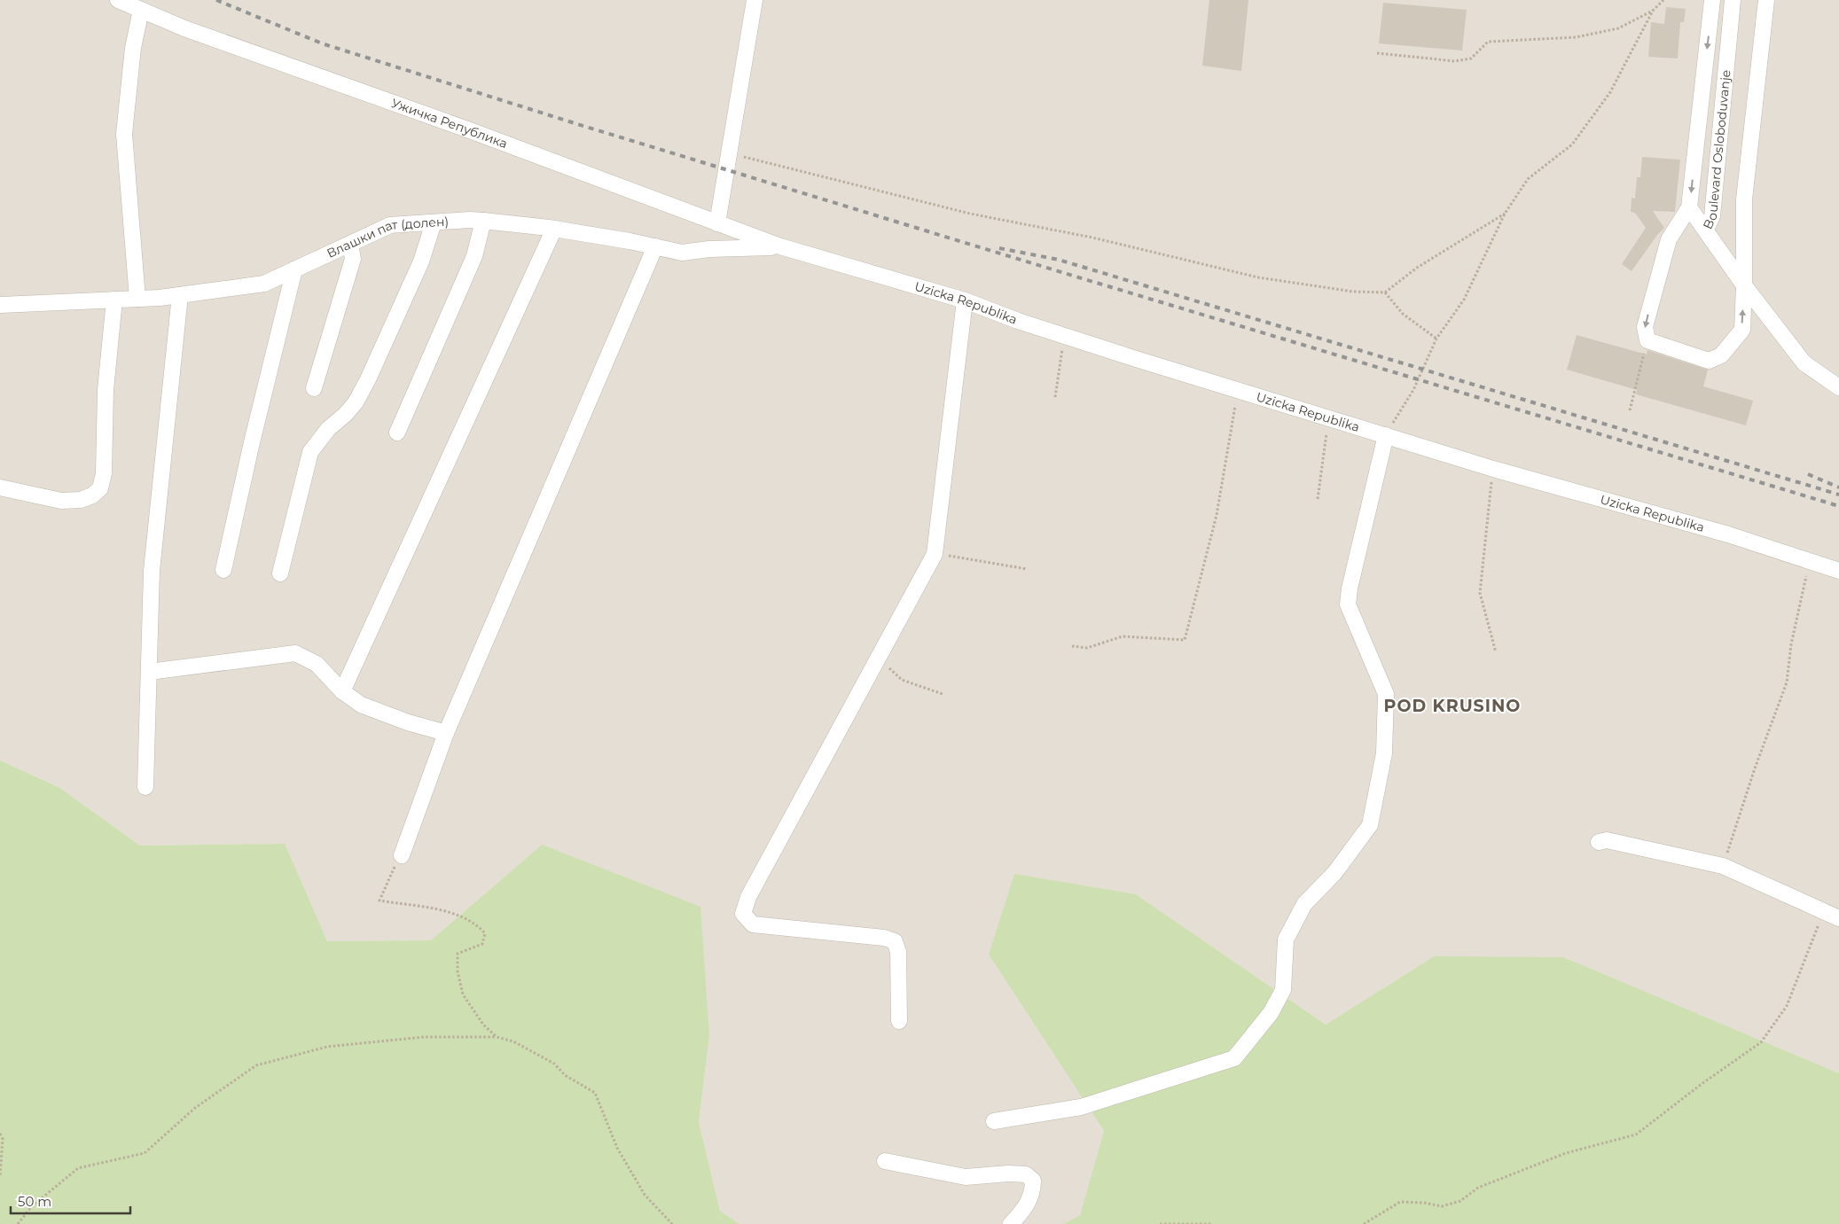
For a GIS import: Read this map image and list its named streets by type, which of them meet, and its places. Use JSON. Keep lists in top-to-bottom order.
{
  "streets": {
    "street": [
      "Ужичка Република",
      "Boulevard Osloboduvanje",
      "Влашки пат (долен)",
      "Uzicka Republika"
    ]
  },
  "crossings": [
    ["Ужичка Република", "Влашки пат (долен)"],
    ["Ужичка Република", "Uzicka Republika"],
    ["Влашки пат (долен)", "Uzicka Republika"]
  ],
  "districts": ["POD KRUSINO"],
  "scale_bar": "50 m"
}
